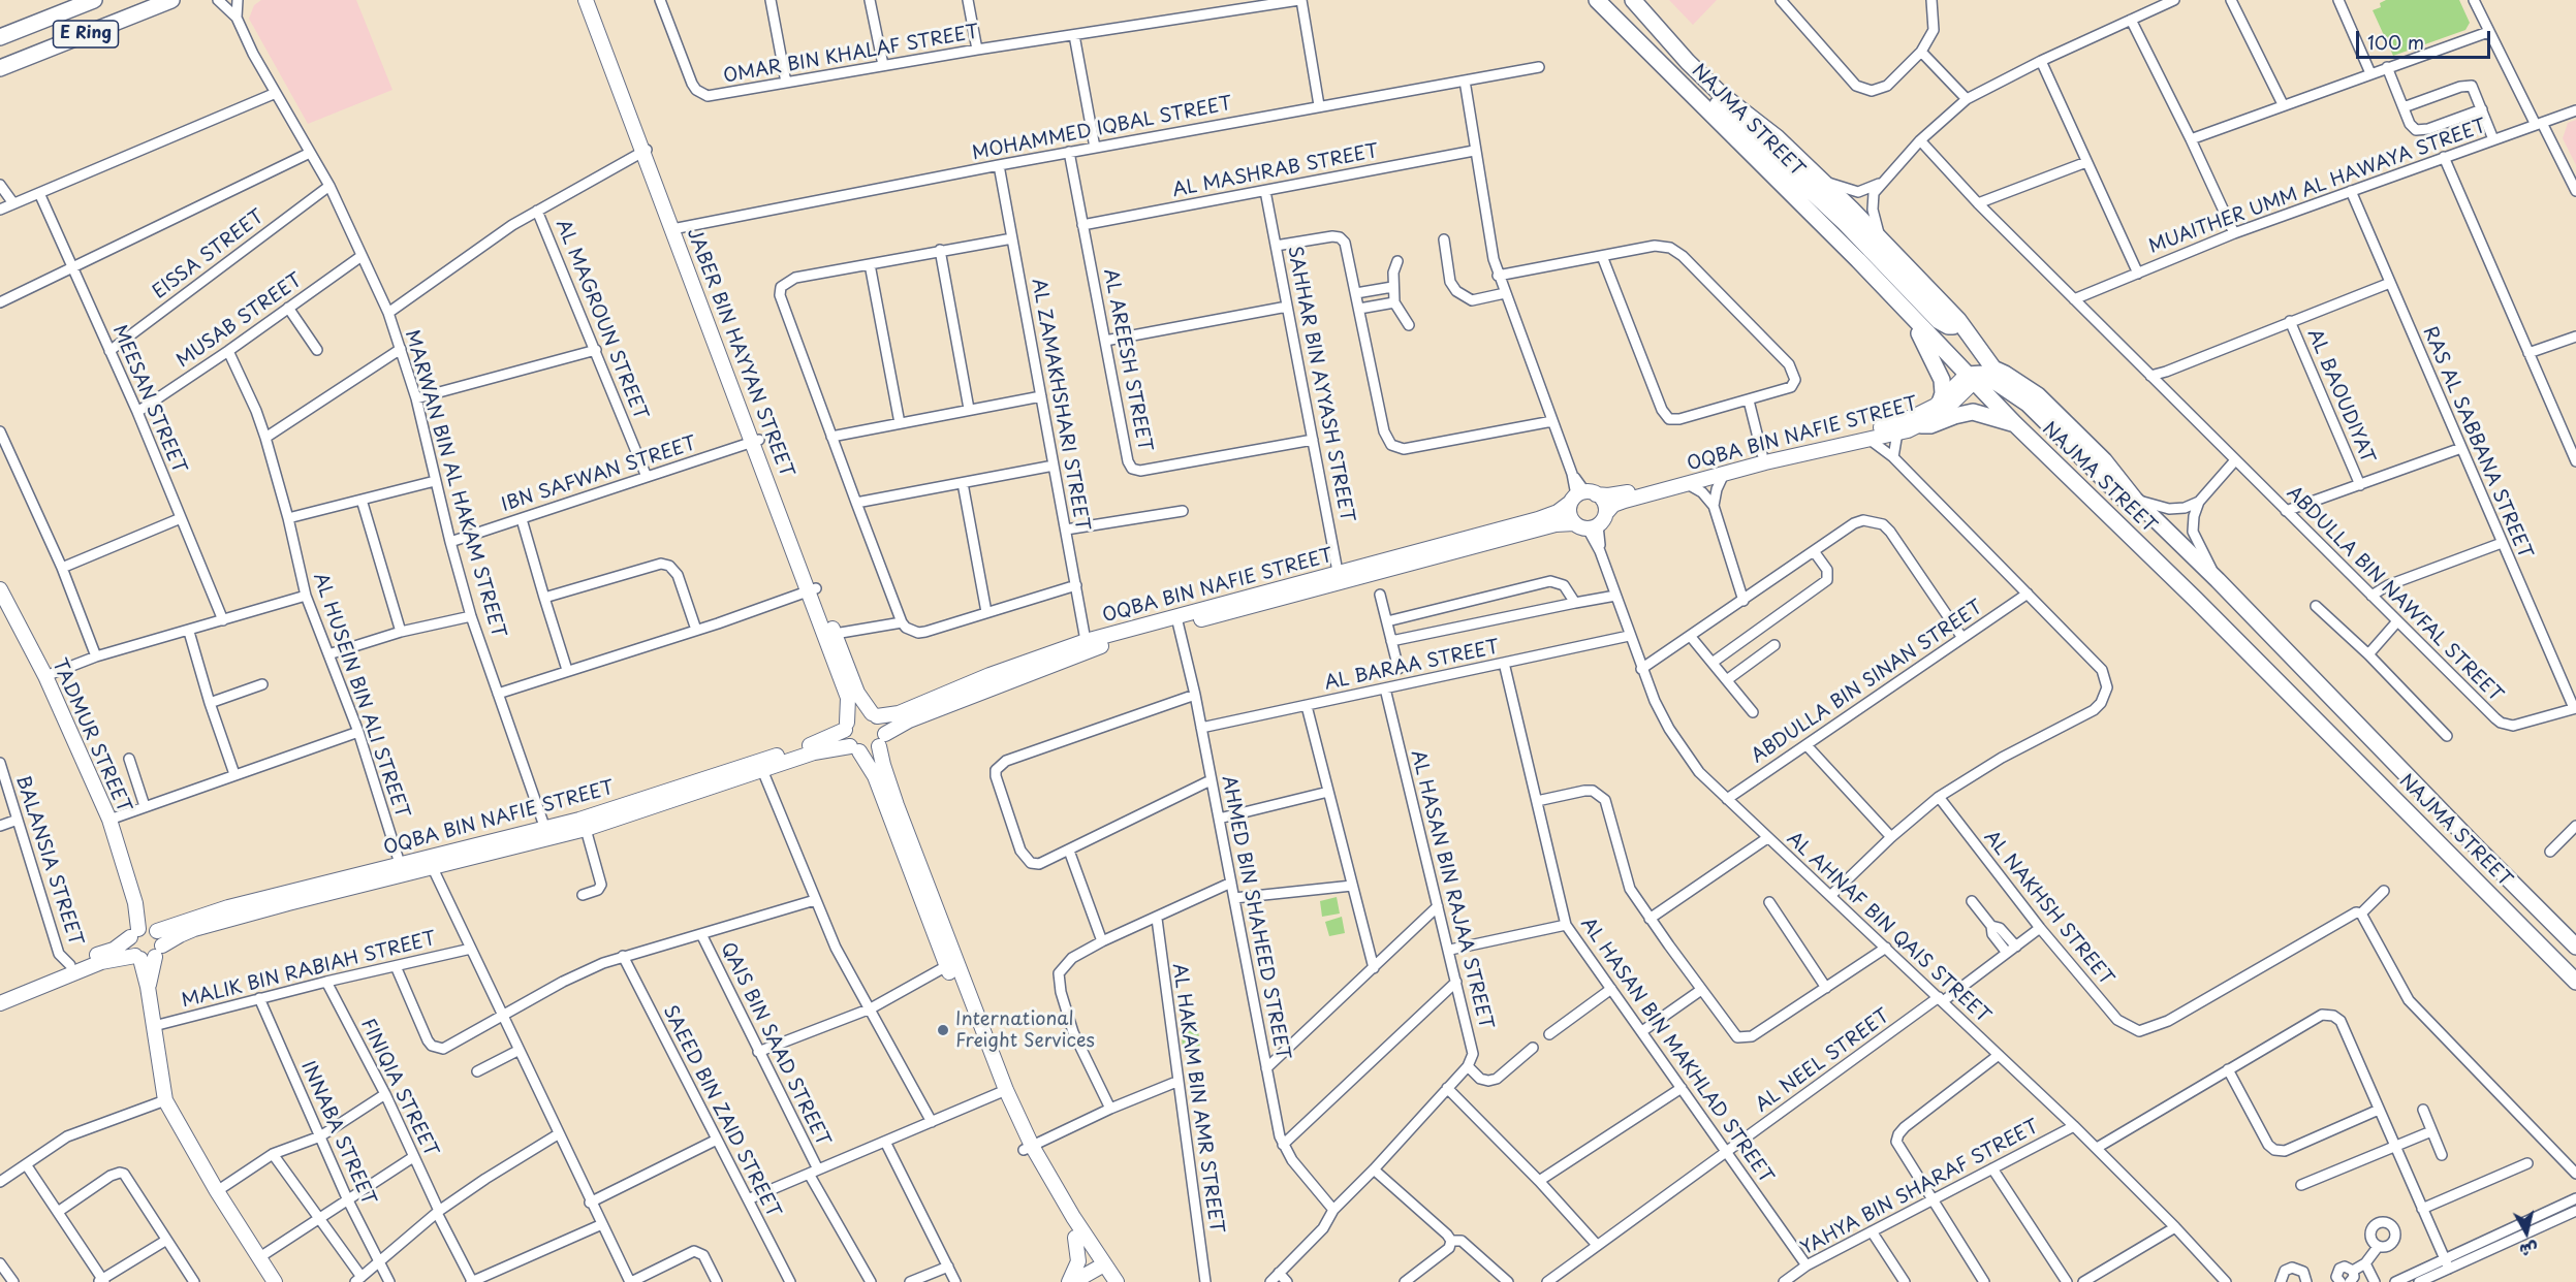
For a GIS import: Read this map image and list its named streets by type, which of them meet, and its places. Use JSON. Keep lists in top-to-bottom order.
{
  "streets": {
    "main road": ["E Ring", "NAJMA STREET"],
    "street": [
      "OMAR BIN KHALAF STREET",
      "MOHAMMED IQBAL STREET",
      "AL MASHRAB STREET",
      "MUAITHER UMM AL HAWAYA STREET",
      "EISSA STREET",
      "AL MAGROUN STREET",
      "MUSAB STREET",
      "JABER BIN HAYYAN STREET",
      "AL AREESH STREET",
      "SAHHAR BIN AYYASH STREET",
      "AL BAOUDIYAT",
      "MEESAN STREET",
      "AL ZAMAKHSHARI STREET",
      "OQBA BIN NAFIE STREET",
      "RAS AL SABBANA STREET",
      "IBN SAFWAN STREET",
      "MARWAN BIN AL HAKAM STREET",
      "ABDULLA BIN NAWFAL STREET",
      "AL BARAA STREET",
      "ABDULLA BIN SINAN STREET",
      "AL HUSEIN BIN ALI STREET",
      "TADMUR STREET",
      "BALANSIA STREET",
      "AL HASAN BIN RAJAA STREET",
      "AL NAKHSH STREET",
      "AHMED BIN SHAHEED STREET",
      "AL AHNAF BIN QAIS STREET",
      "MALIK BIN RABIAH STREET",
      "QAIS BIN SAAD STREET",
      "AL HASAN BIN MAKHLAD STREET",
      "AL NEEL STREET",
      "FINIQIA STREET",
      "AL HAKAM BIN AMR STREET",
      "SAEED BIN ZAID STREET",
      "INNABA STREET",
      "YAHYA BIN SHARAF STREET"
    ]
  },
  "crossings": [
    ["NAJMA STREET", "OQBA BIN NAFIE STREET"],
    ["MOHAMMED IQBAL STREET", "JABER BIN HAYYAN STREET"],
    ["MOHAMMED IQBAL STREET", "AL AREESH STREET"],
    ["MOHAMMED IQBAL STREET", "AL ZAMAKHSHARI STREET"],
    ["AL MASHRAB STREET", "AL AREESH STREET"],
    ["AL MASHRAB STREET", "SAHHAR BIN AYYASH STREET"],
    ["MUAITHER UMM AL HAWAYA STREET", "RAS AL SABBANA STREET"],
    ["MUAITHER UMM AL HAWAYA STREET", "ABDULLA BIN NAWFAL STREET"],
    ["EISSA STREET", "MEESAN STREET"],
    ["EISSA STREET", "MARWAN BIN AL HAKAM STREET"],
    ["AL MAGROUN STREET", "IBN SAFWAN STREET"],
    ["MUSAB STREET", "MEESAN STREET"],
    ["MUSAB STREET", "MARWAN BIN AL HAKAM STREET"],
    ["MUSAB STREET", "AL HUSEIN BIN ALI STREET"],
    ["JABER BIN HAYYAN STREET", "OQBA BIN NAFIE STREET"],
    ["JABER BIN HAYYAN STREET", "IBN SAFWAN STREET"],
    ["AL AREESH STREET", "SAHHAR BIN AYYASH STREET"],
    ["SAHHAR BIN AYYASH STREET", "OQBA BIN NAFIE STREET"],
    ["AL ZAMAKHSHARI STREET", "OQBA BIN NAFIE STREET"],
    ["OQBA BIN NAFIE STREET", "MARWAN BIN AL HAKAM STREET"],
    ["OQBA BIN NAFIE STREET", "AL HUSEIN BIN ALI STREET"],
    ["OQBA BIN NAFIE STREET", "TADMUR STREET"],
    ["OQBA BIN NAFIE STREET", "BALANSIA STREET"],
    ["OQBA BIN NAFIE STREET", "AHMED BIN SHAHEED STREET"],
    ["OQBA BIN NAFIE STREET", "AL AHNAF BIN QAIS STREET"],
    ["RAS AL SABBANA STREET", "ABDULLA BIN NAWFAL STREET"],
    ["IBN SAFWAN STREET", "MARWAN BIN AL HAKAM STREET"],
    ["AL BARAA STREET", "AL HASAN BIN RAJAA STREET"],
    ["AL BARAA STREET", "AHMED BIN SHAHEED STREET"],
    ["AL BARAA STREET", "AL AHNAF BIN QAIS STREET"],
    ["AL BARAA STREET", "AL HASAN BIN MAKHLAD STREET"],
    ["ABDULLA BIN SINAN STREET", "AL AHNAF BIN QAIS STREET"],
    ["AL NAKHSH STREET", "AL NEEL STREET"],
    ["AL AHNAF BIN QAIS STREET", "AL NEEL STREET"],
    ["AL AHNAF BIN QAIS STREET", "YAHYA BIN SHARAF STREET"],
    ["MALIK BIN RABIAH STREET", "FINIQIA STREET"],
    ["MALIK BIN RABIAH STREET", "INNABA STREET"],
    ["AL HASAN BIN MAKHLAD STREET", "AL NEEL STREET"],
    ["AL HASAN BIN MAKHLAD STREET", "YAHYA BIN SHARAF STREET"]
  ],
  "places": ["International Freight Services"],
  "scale_bar": "100 m",
  "north": "bottom"
}
